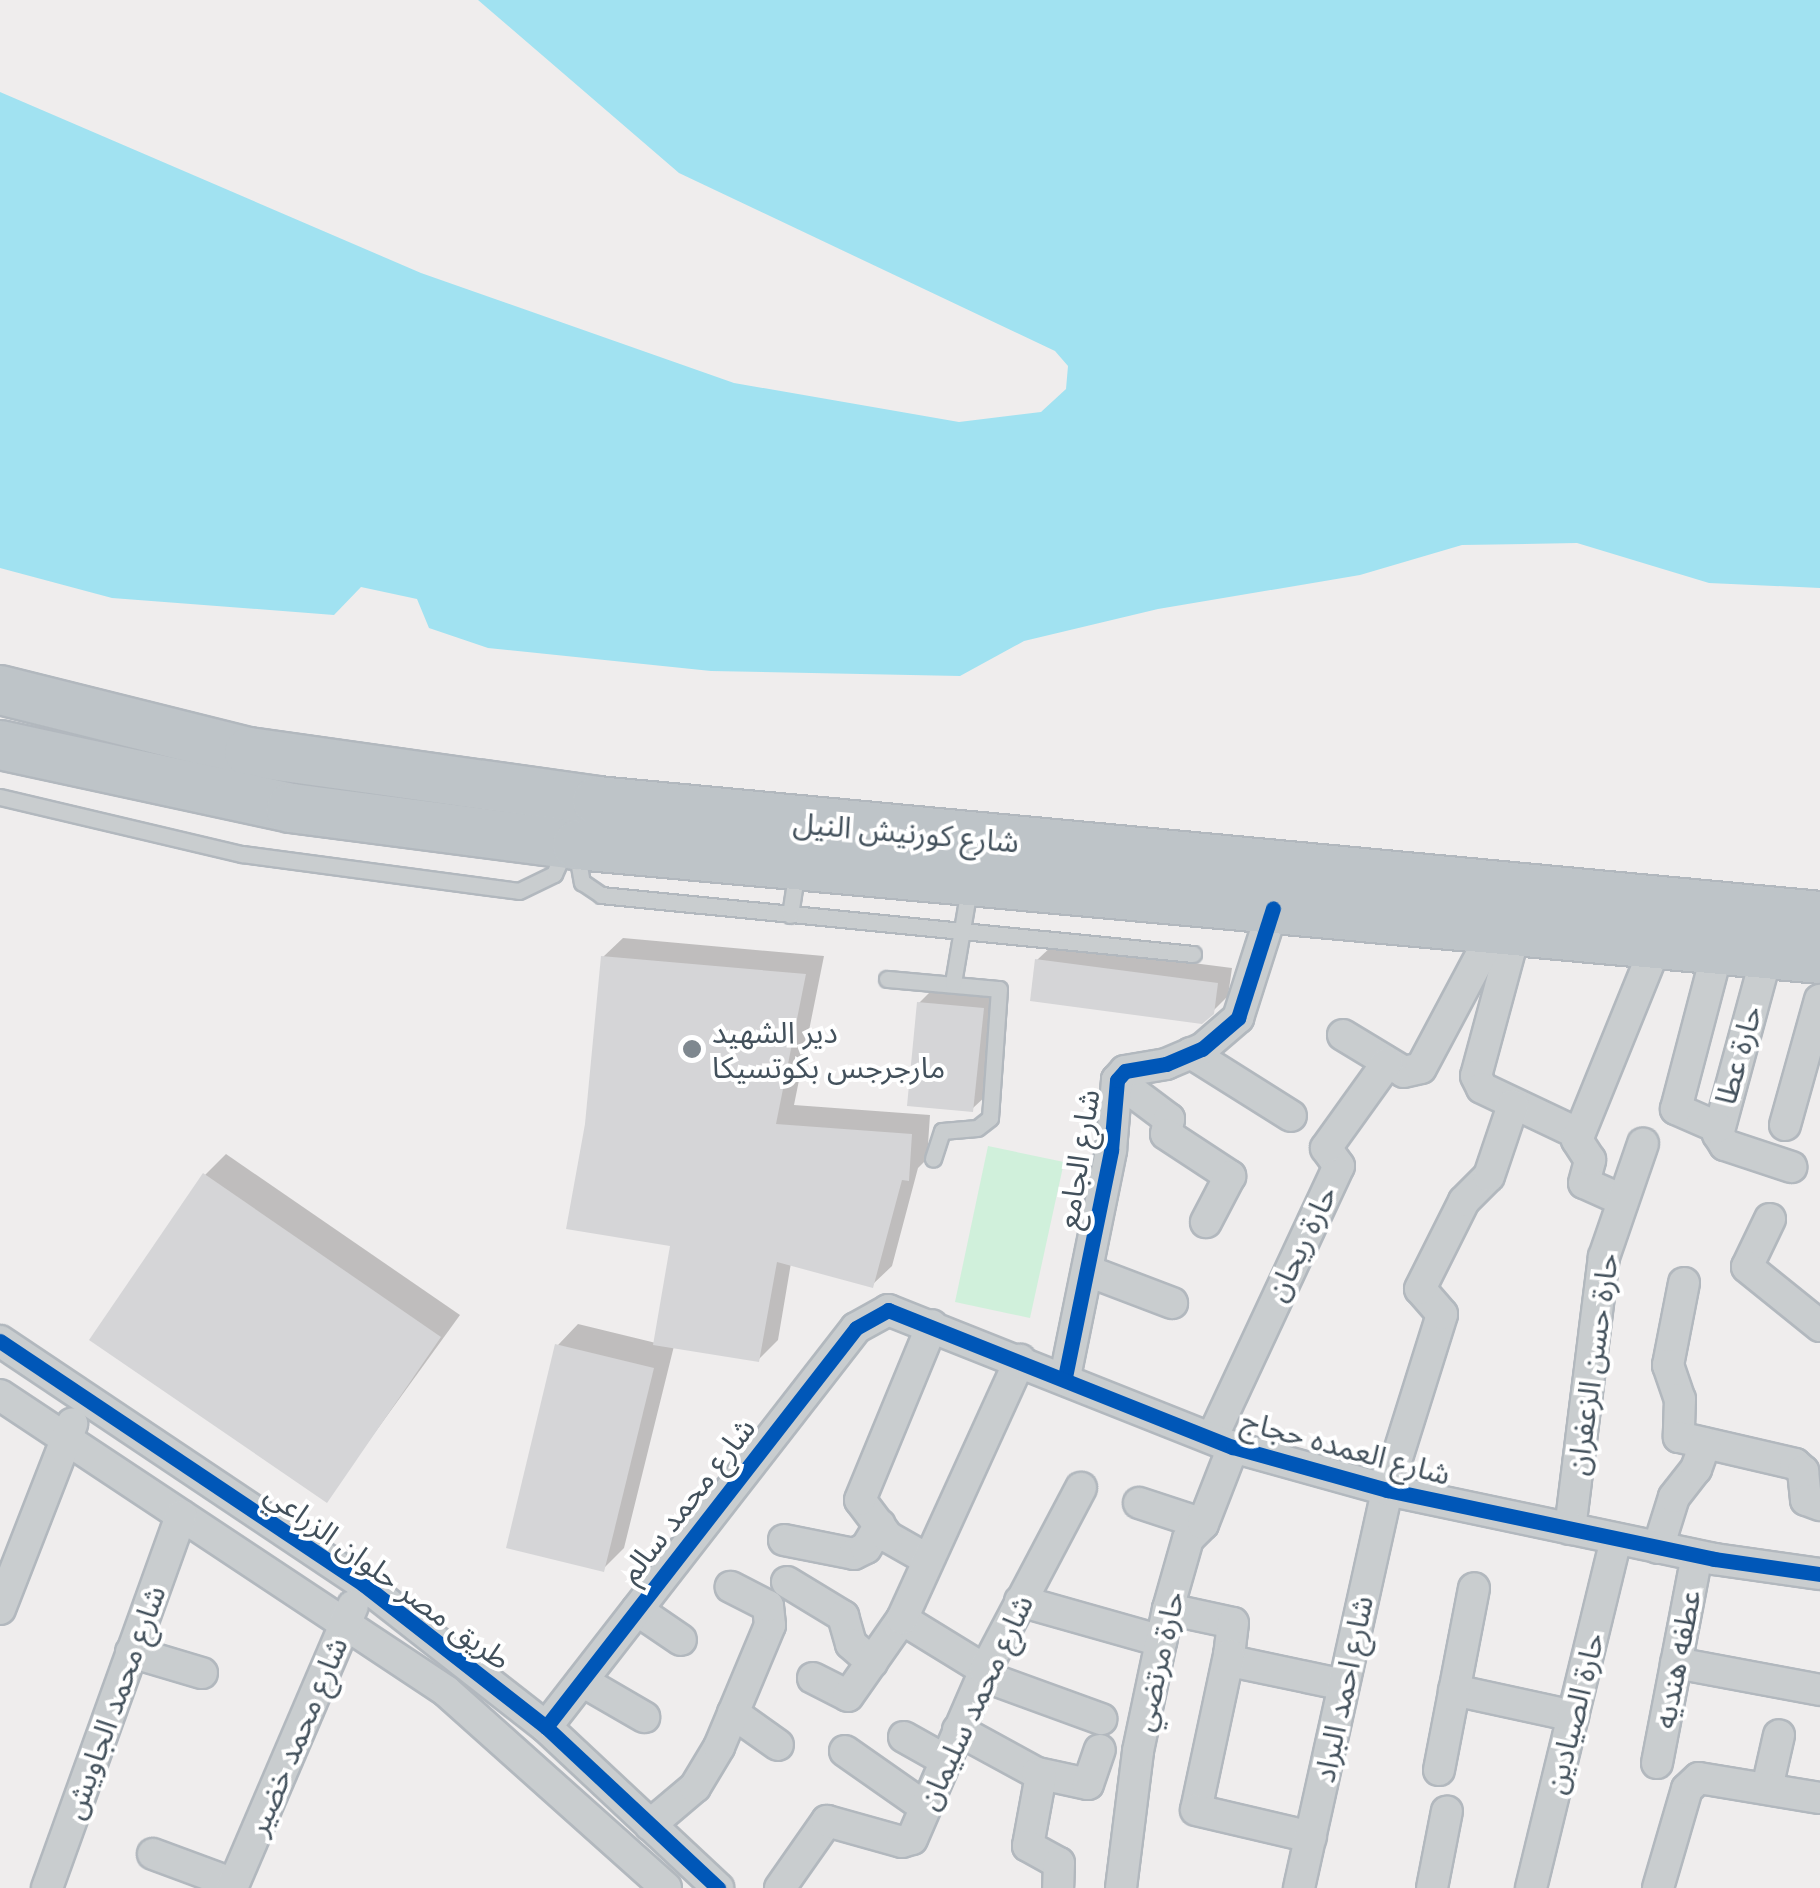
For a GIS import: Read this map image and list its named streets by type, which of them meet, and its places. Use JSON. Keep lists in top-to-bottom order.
{
  "streets": {
    "highway": ["شارع كورنيش النيل"],
    "street": [
      "حارة عطا",
      "شارع الجامع",
      "حارة ريحان",
      "حارة حسن الزعفران",
      "شارع العمده حجاج",
      "شارع محمد سالم",
      "طريق مصر حلوان الزراعي",
      "عطفه هنديه",
      "حارة مرتضي",
      "شارع احمد البراد",
      "شارع محمد الجاويش",
      "شارع محمد سليمان",
      "حارة الصيادين",
      "شارع محمد خضير"
    ]
  },
  "crossings": [
    ["شارع كورنيش النيل", "حارة عطا"],
    ["شارع كورنيش النيل", "شارع الجامع"],
    ["شارع الجامع", "شارع العمده حجاج"],
    ["حارة ريحان", "شارع العمده حجاج"],
    ["حارة ريحان", "حارة مرتضي"],
    ["حارة حسن الزعفران", "شارع العمده حجاج"],
    ["شارع العمده حجاج", "شارع محمد سالم"],
    ["شارع العمده حجاج", "عطفه هنديه"],
    ["شارع العمده حجاج", "حارة مرتضي"],
    ["شارع العمده حجاج", "شارع احمد البراد"],
    ["شارع العمده حجاج", "حارة الصيادين"],
    ["شارع محمد سالم", "طريق مصر حلوان الزراعي"],
    ["طريق مصر حلوان الزراعي", "شارع محمد الجاويش"],
    ["طريق مصر حلوان الزراعي", "شارع محمد خضير"]
  ],
  "places": ["دير الشهيد مارجرجس بكوتسيكا"]
}
